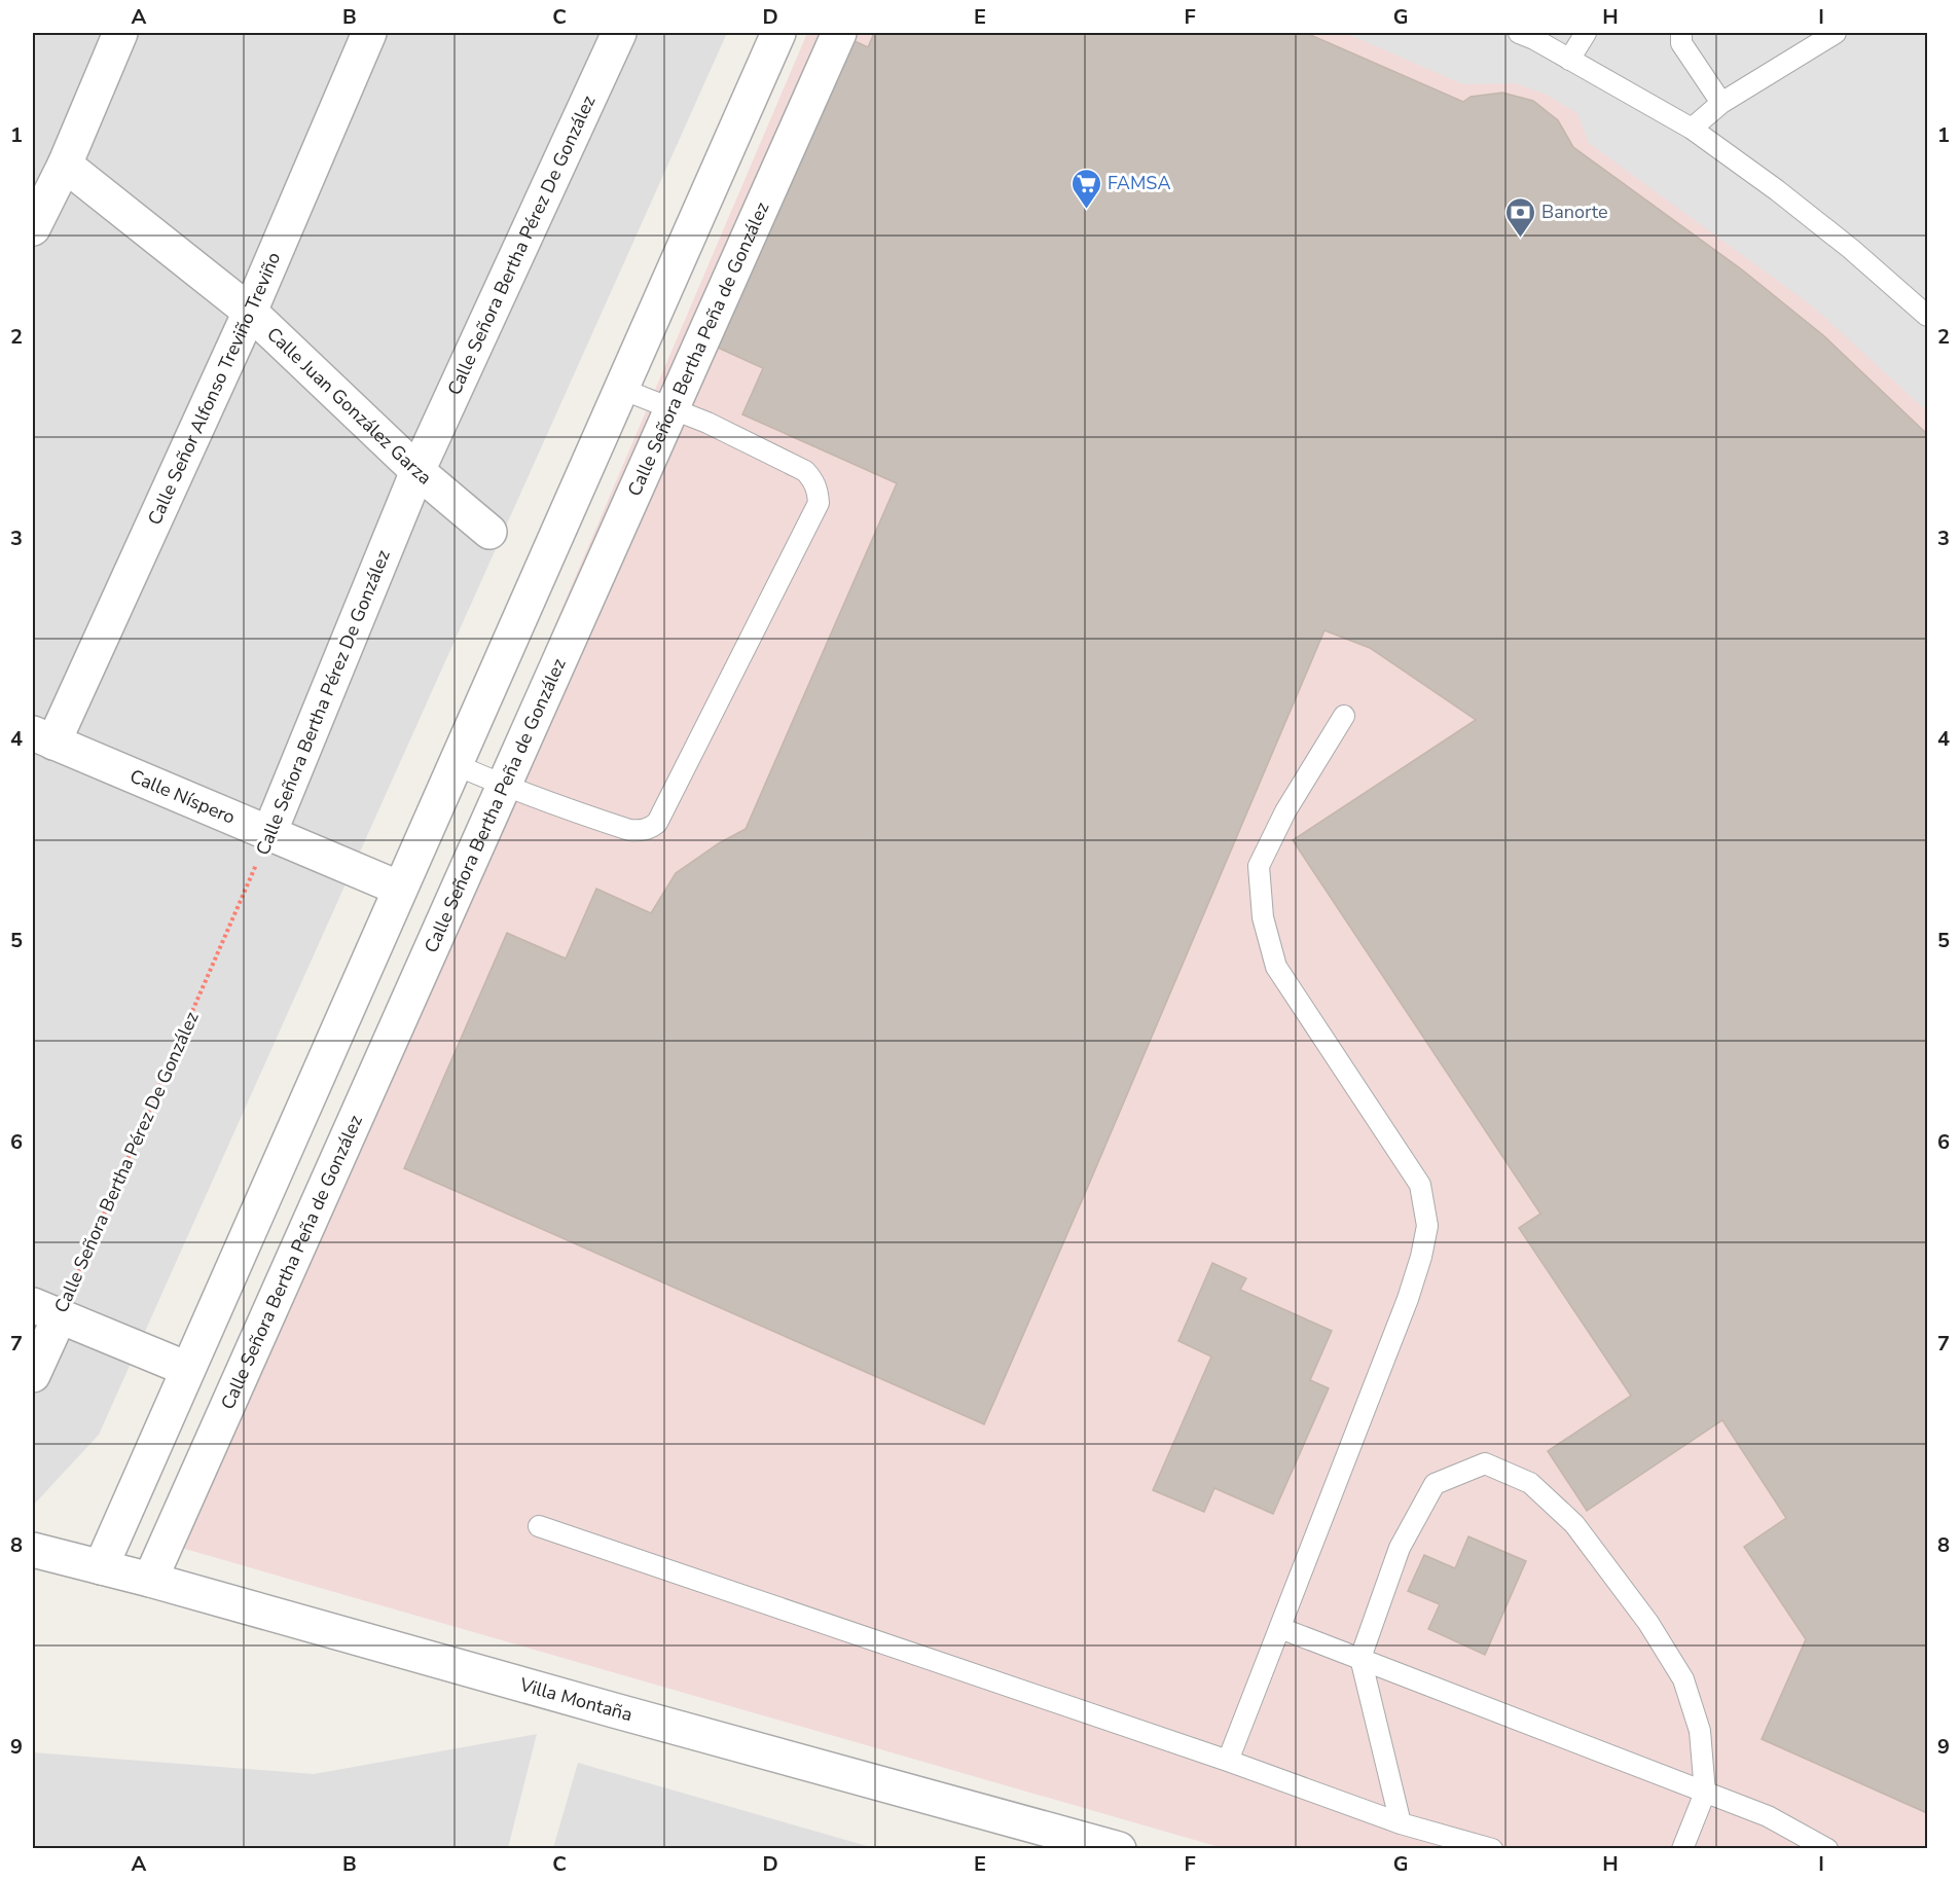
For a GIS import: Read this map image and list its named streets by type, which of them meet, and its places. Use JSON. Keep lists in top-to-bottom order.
{
  "streets": {
    "street": [
      "Calle Señora Bertha Pérez De González",
      "Calle Señora Bertha Peña de González",
      "Calle Señor Alfonso Treviño Treviño",
      "Calle Juan González Garza",
      "Calle Níspero",
      "Villa Montaña"
    ]
  },
  "crossings": [
    ["Calle Señora Bertha Pérez De González", "Calle Juan González Garza"],
    ["Calle Señora Bertha Pérez De González", "Calle Níspero"],
    ["Calle Señora Bertha Peña de González", "Villa Montaña"],
    ["Calle Señor Alfonso Treviño Treviño", "Calle Juan González Garza"],
    ["Calle Señor Alfonso Treviño Treviño", "Calle Níspero"]
  ],
  "places": {
    "supermarket": ["FAMSA"],
    "bank": ["Banorte"]
  },
  "grid": {
    "columns": [
      "A",
      "B",
      "C",
      "D",
      "E",
      "F",
      "G",
      "H",
      "I"
    ],
    "rows": [
      "1",
      "2",
      "3",
      "4",
      "5",
      "6",
      "7",
      "8",
      "9"
    ]
  }
}
